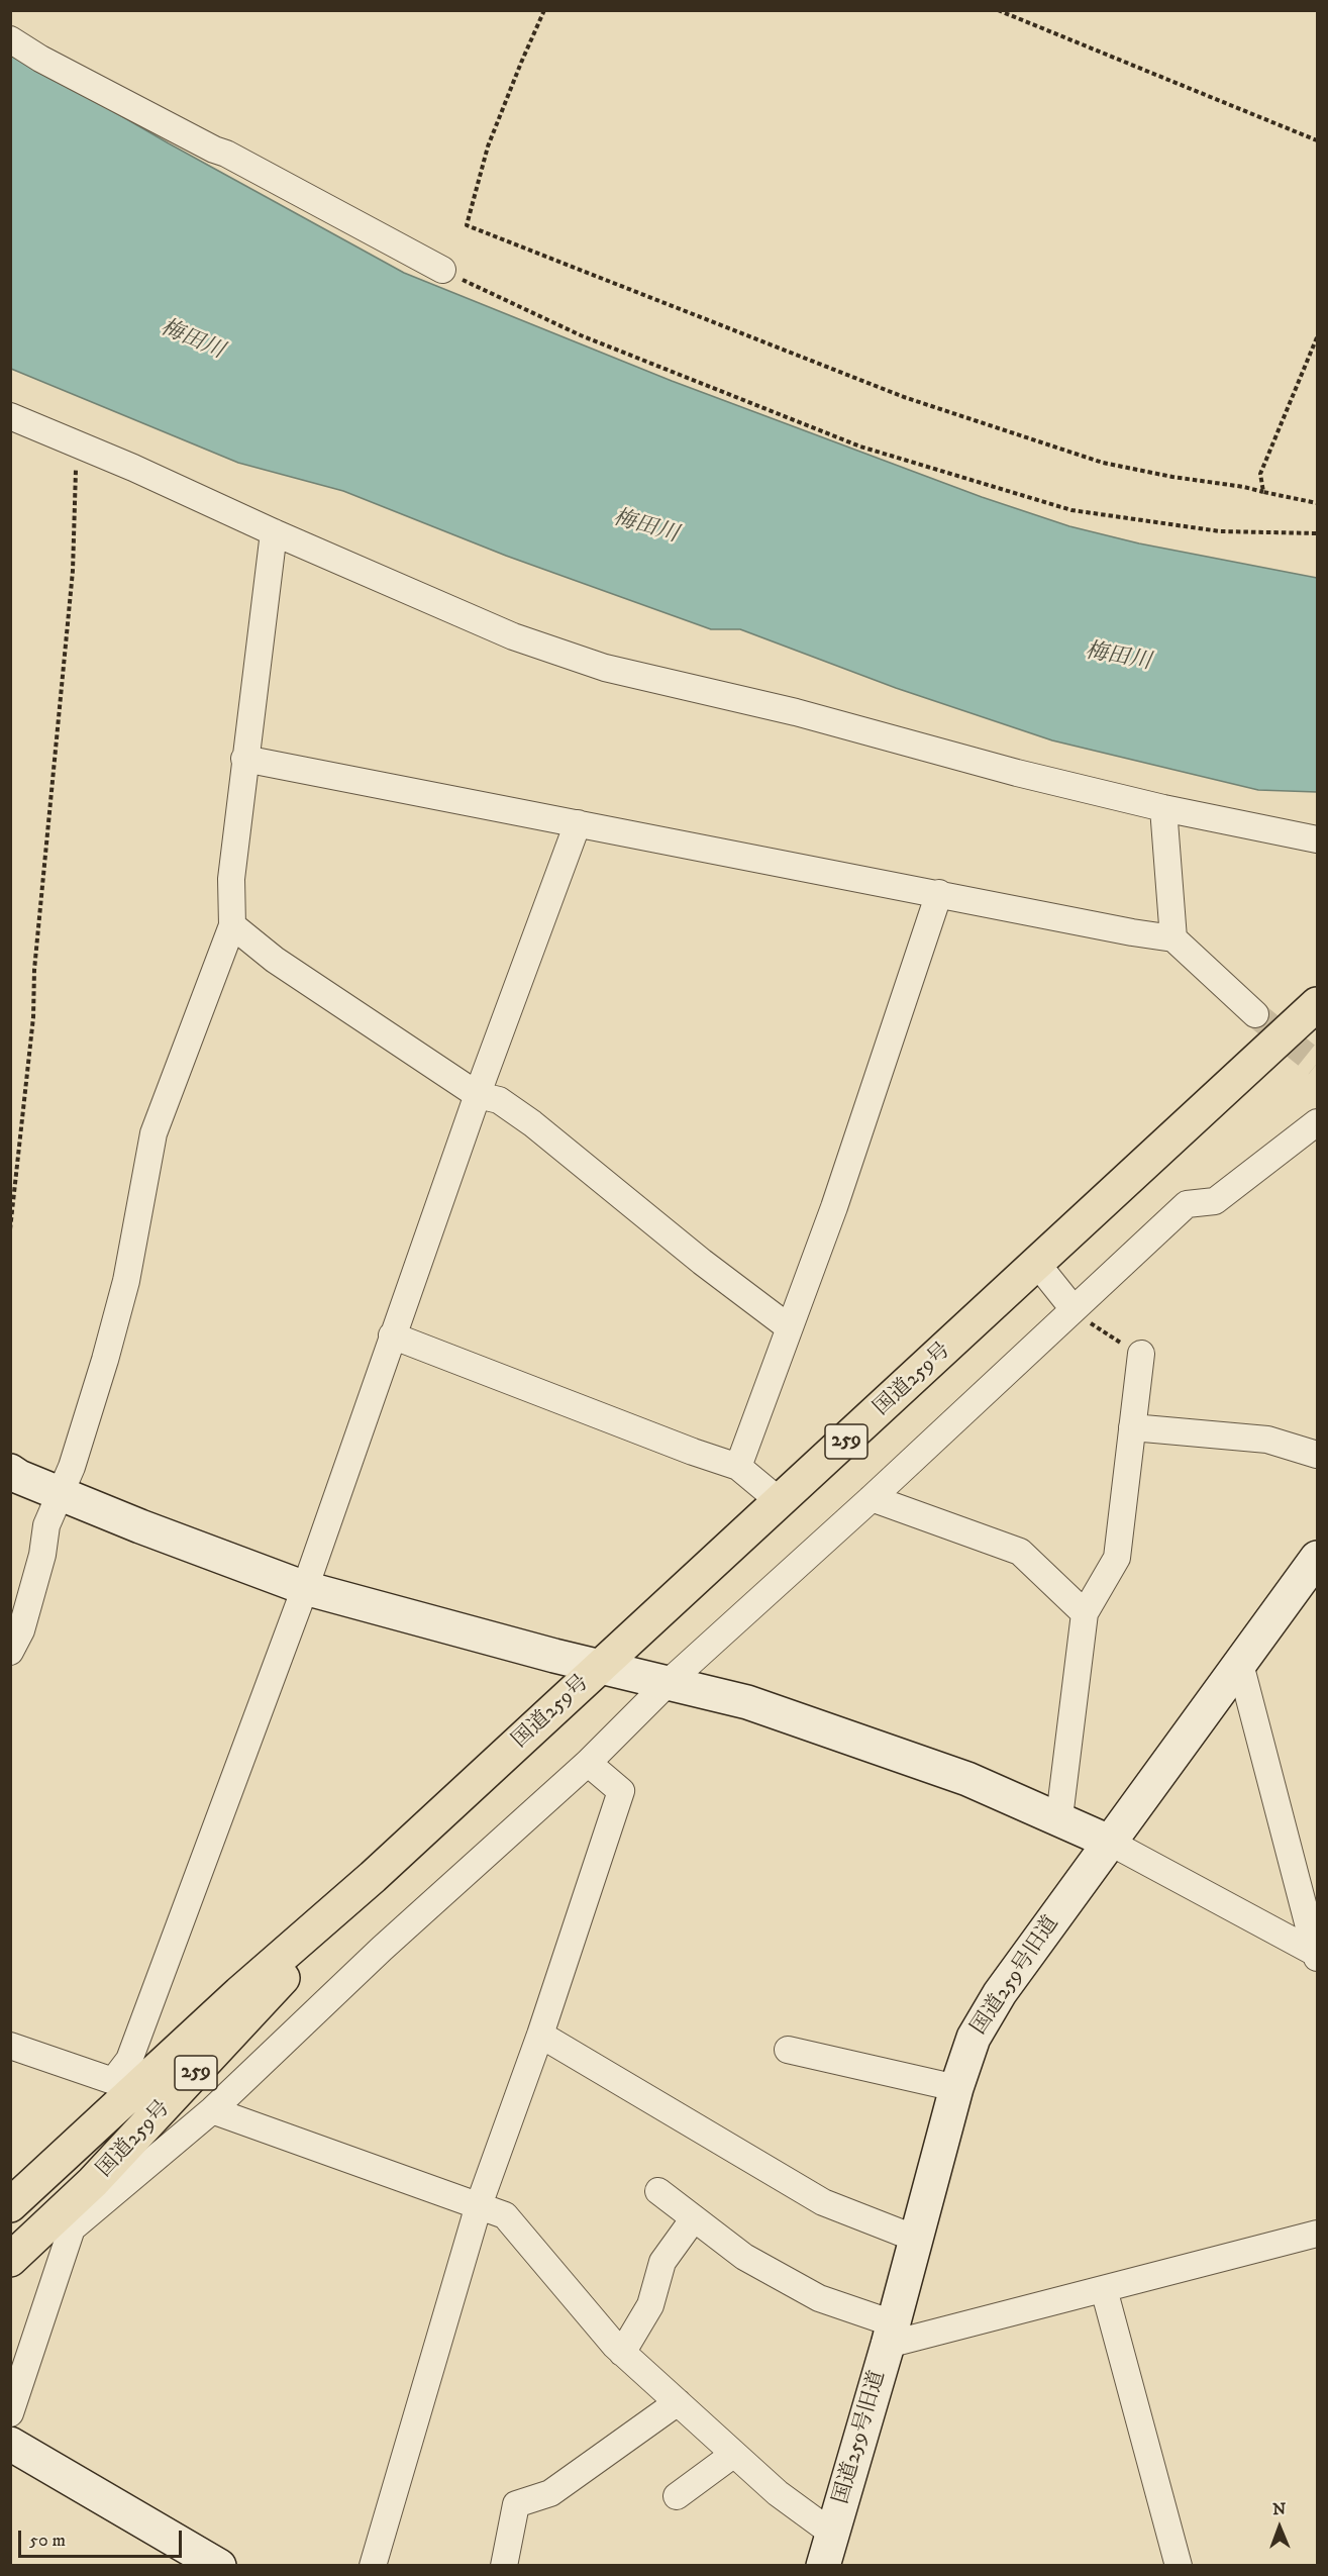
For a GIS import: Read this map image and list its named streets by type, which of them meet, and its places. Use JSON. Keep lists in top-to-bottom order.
{
  "streets": {
    "highway": ["国道259号", "259"],
    "street": ["国道259号旧道"]
  },
  "water": ["梅田川"],
  "scale_bar": "50 m",
  "north": "top"
}
